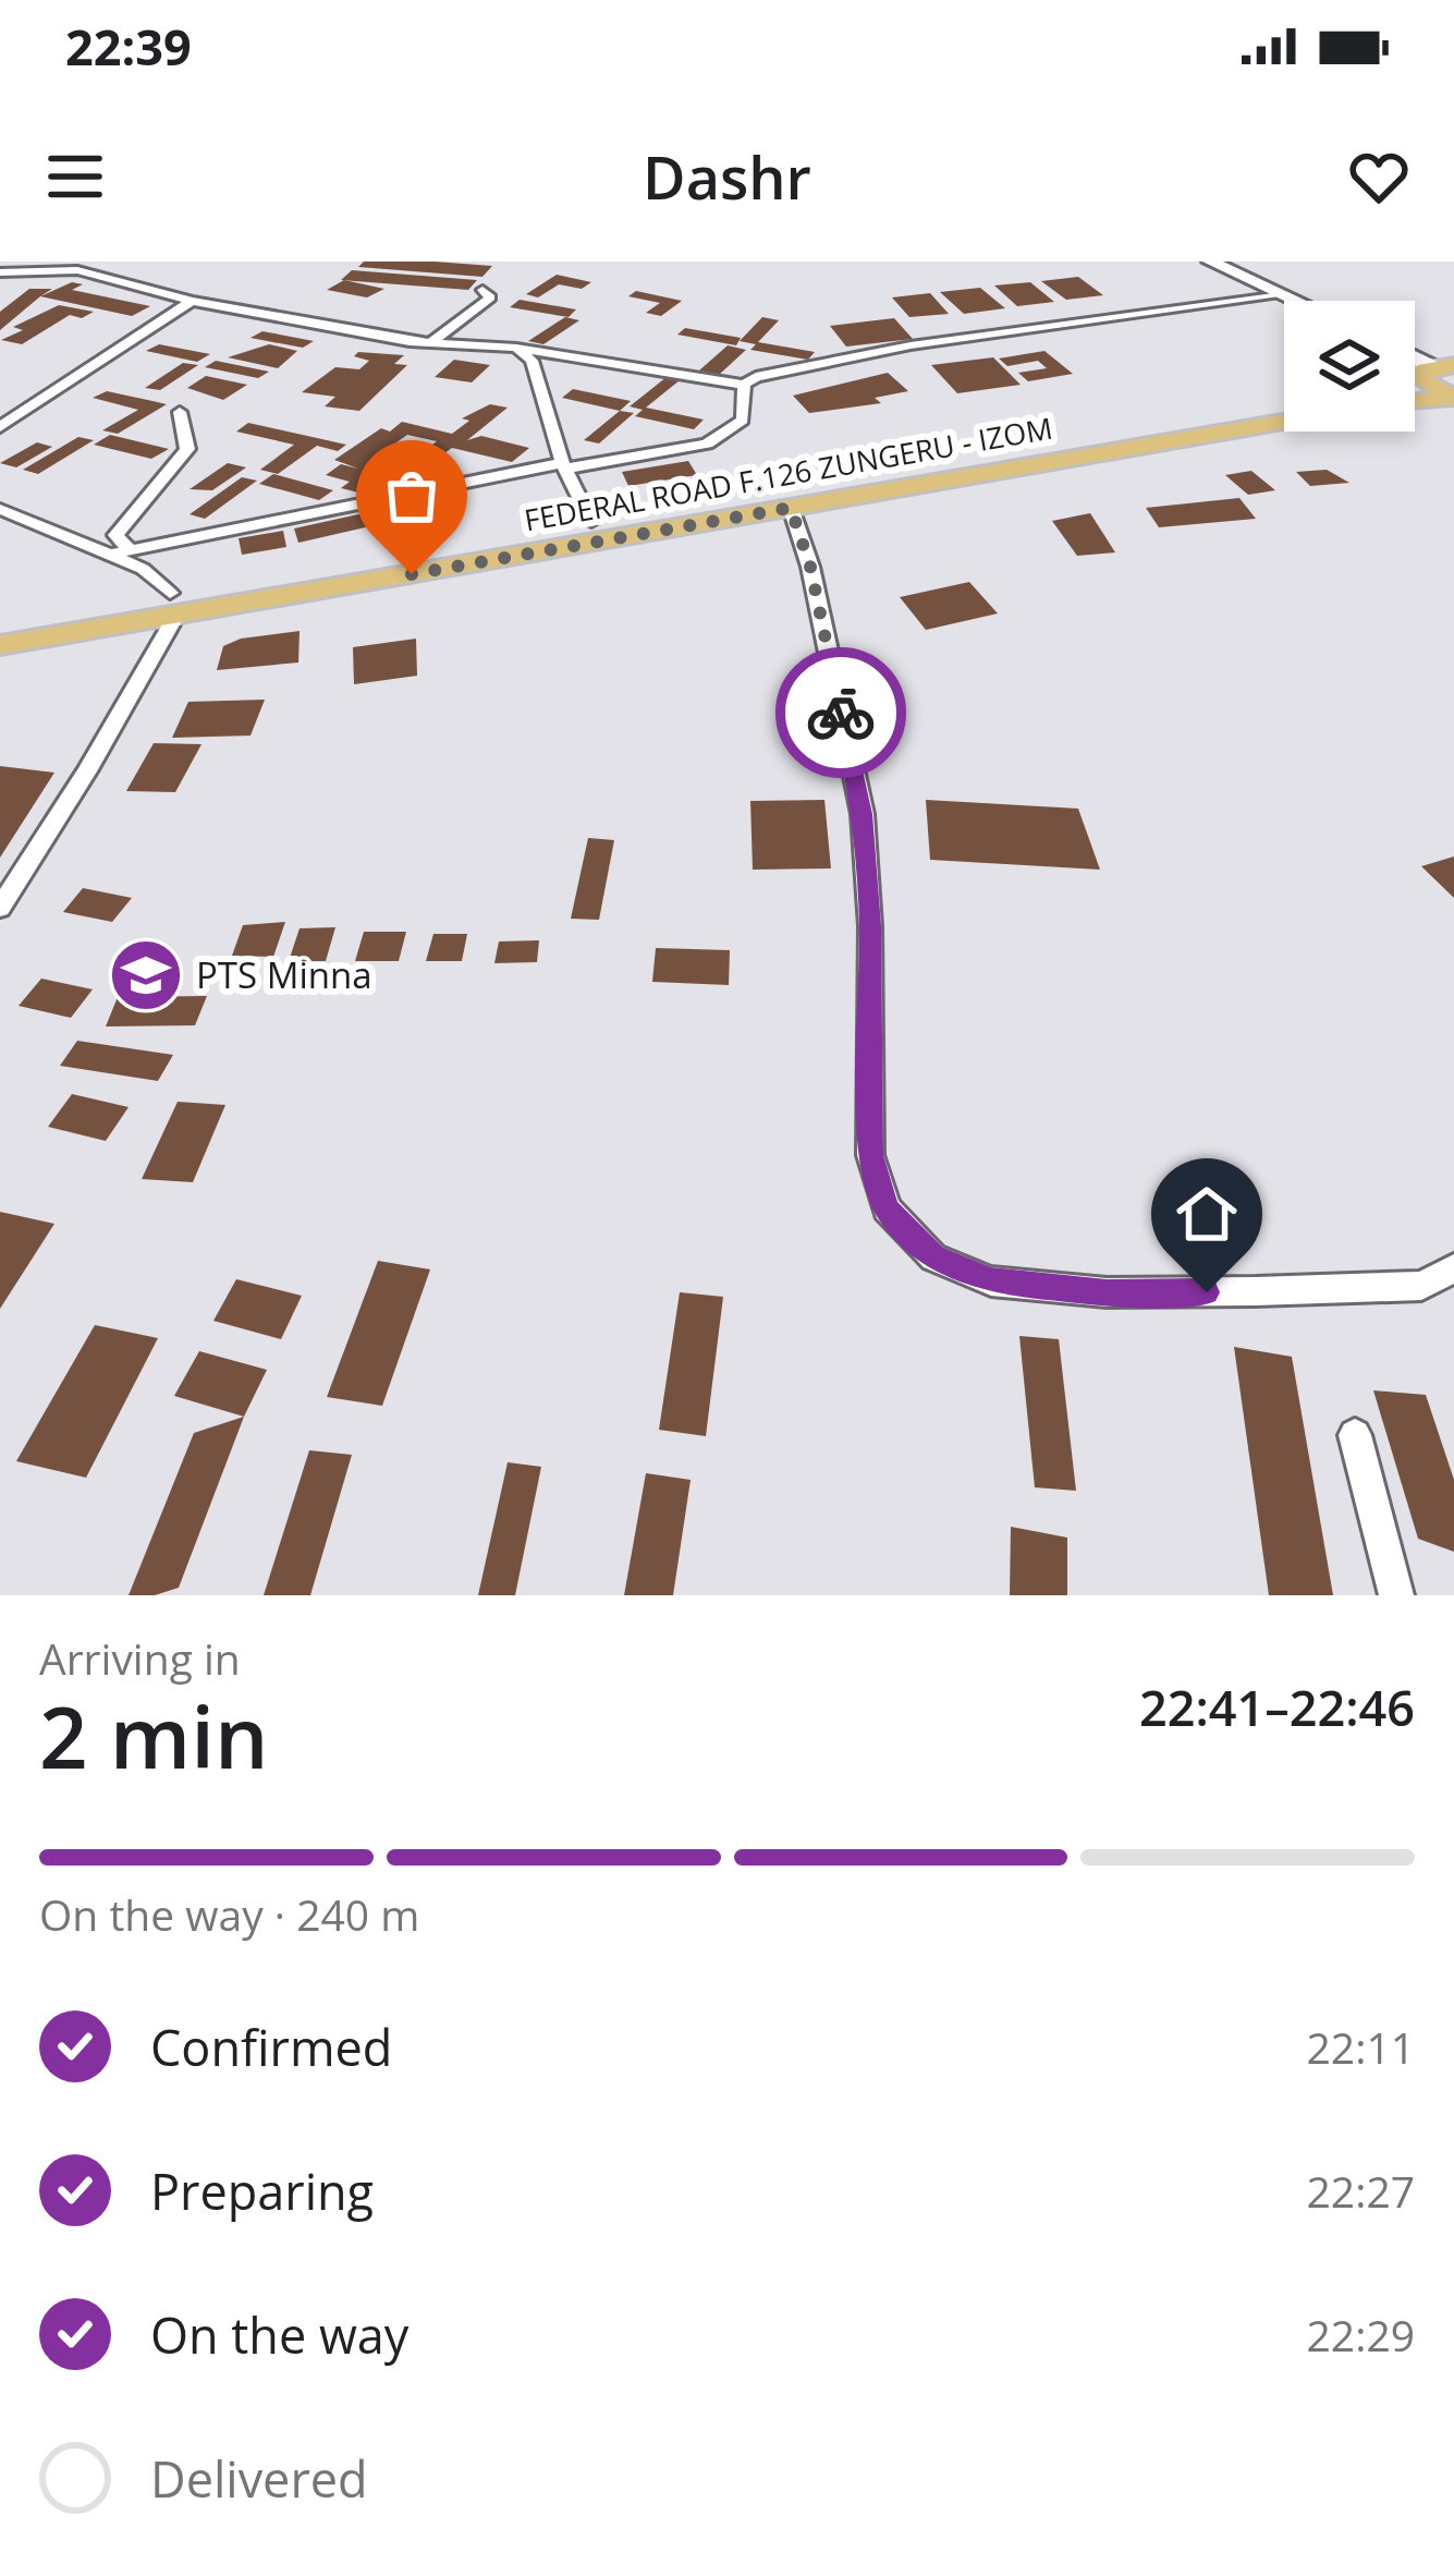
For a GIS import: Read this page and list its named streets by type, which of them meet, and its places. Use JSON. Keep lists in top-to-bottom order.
{
  "streets": {
    "main road": ["FEDERAL ROAD F.126 ZUNGERU - IZOM"]
  },
  "places": {
    "school or university": ["PTS Minna"]
  },
  "page": {
    "status": "22:39",
    "header": "Dashr",
    "heading": ["2 min", "Arriving in", "22:41–22:46"],
    "bar": "On the way · 240 m",
    "list": [
      ["Confirmed", "22:11"],
      ["Preparing", "22:27"],
      ["On the way", "22:29"],
      "Delivered"
    ]
  }
}
